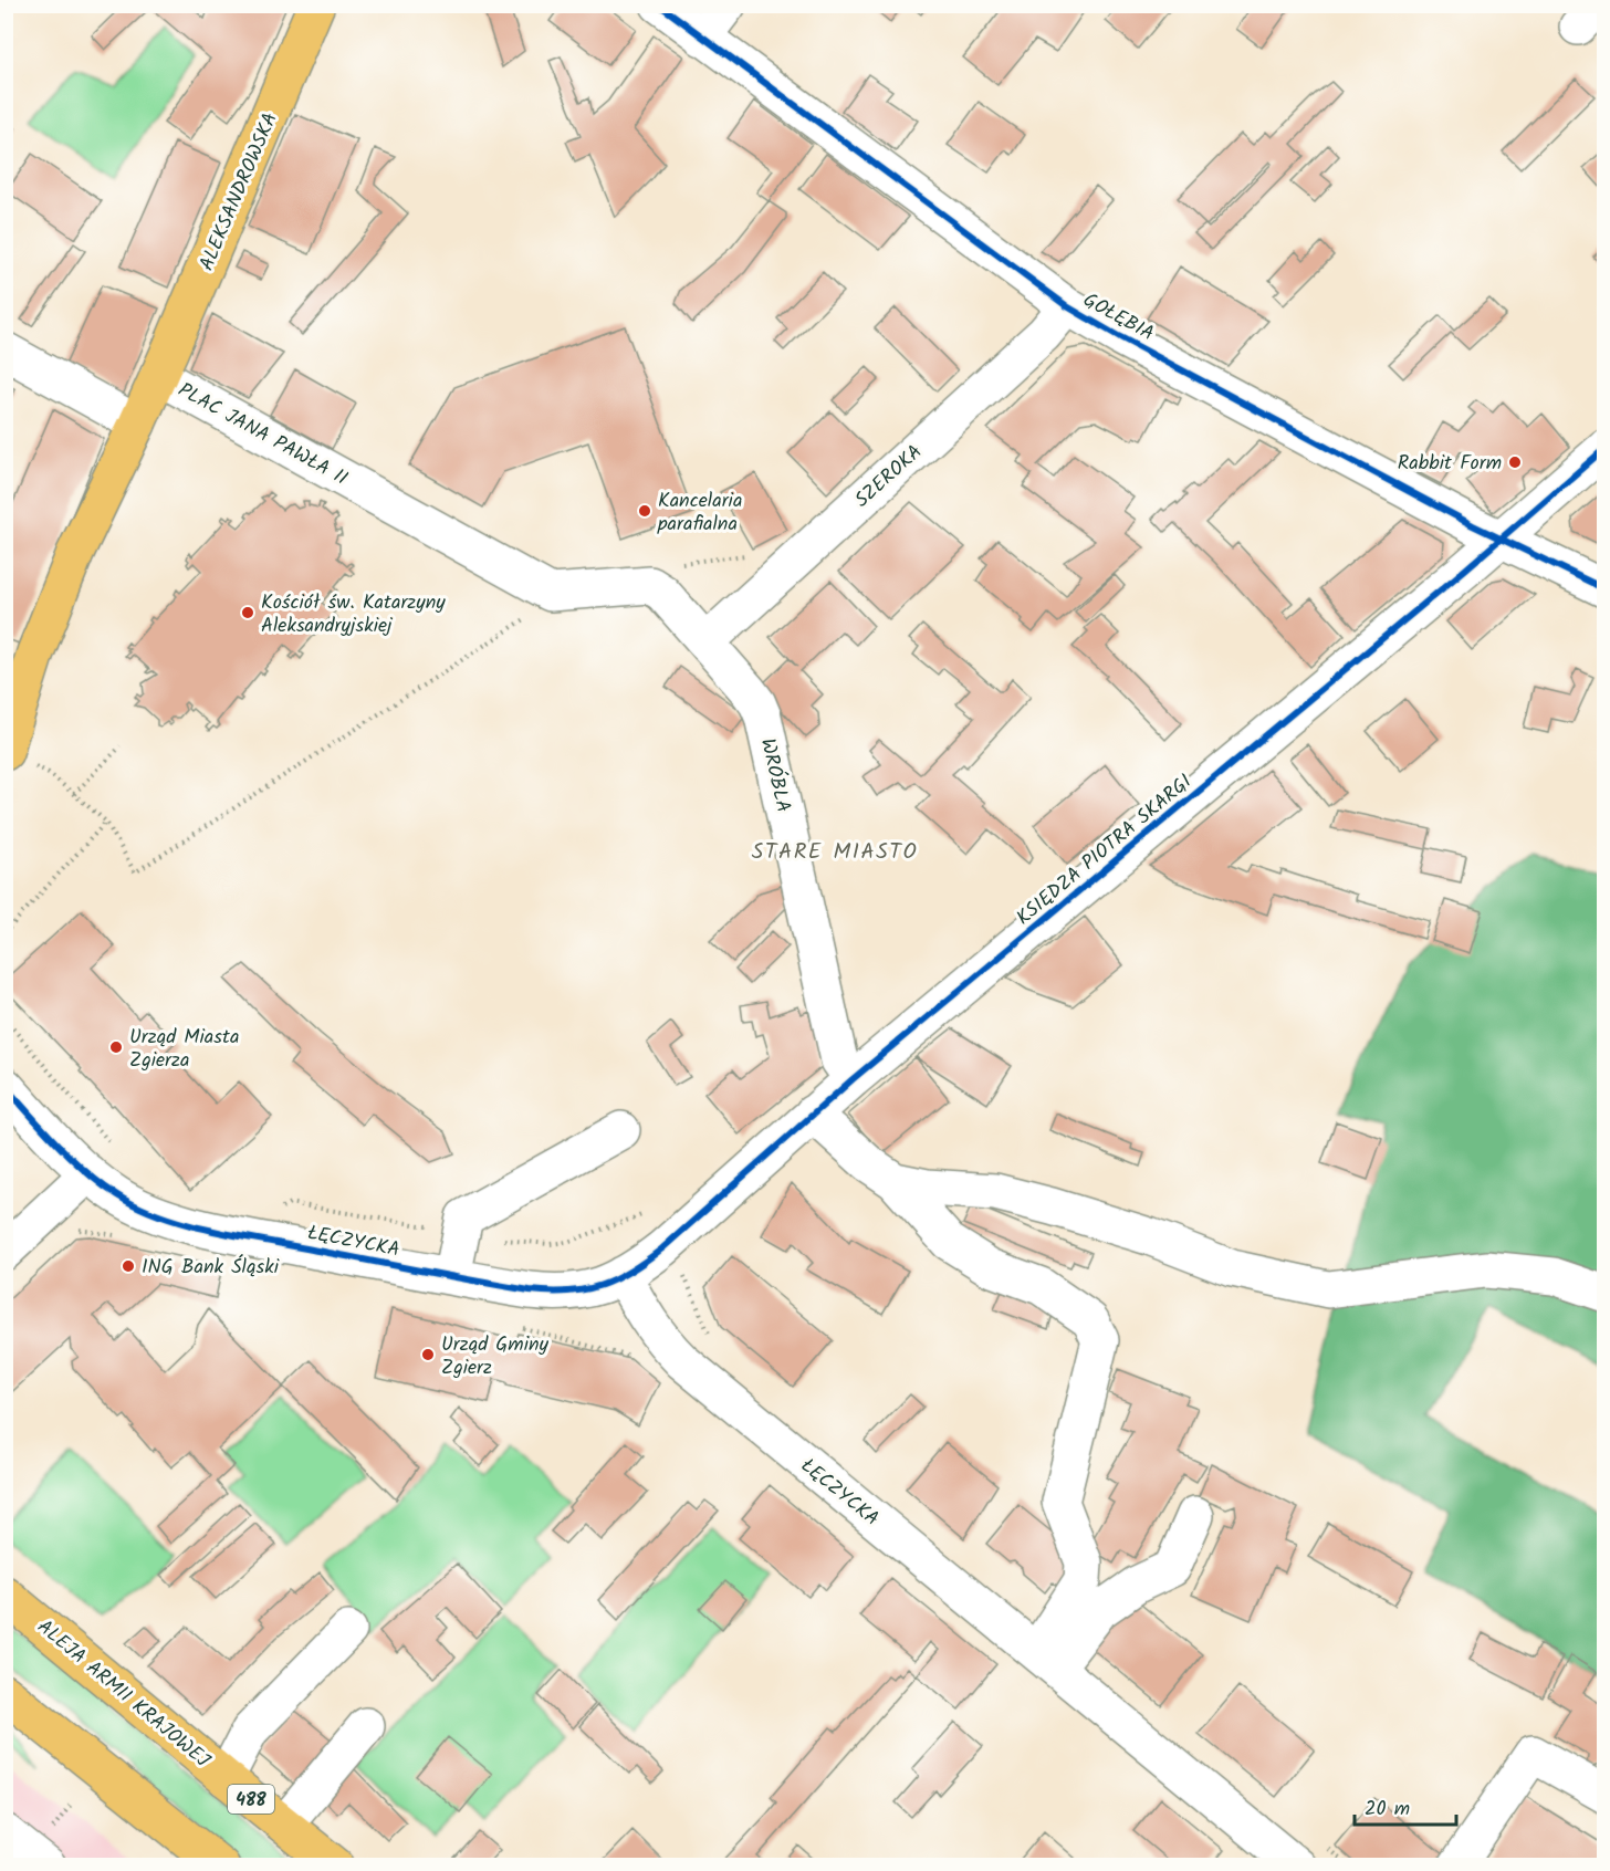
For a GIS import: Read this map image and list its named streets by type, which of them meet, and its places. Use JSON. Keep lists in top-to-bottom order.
{
  "streets": {
    "main road": [
      "ALEKSANDROWSKA",
      "PLAC JANA PAWŁA II",
      "ALEJA ARMII KRAJOWEJ",
      "488"
    ],
    "street": [
      "GOŁĘBIA",
      "SZEROKA",
      "WRÓBLA",
      "KSIĘDZA PIOTRA SKARGI",
      "ŁĘCZYCKA"
    ]
  },
  "crossings": [
    ["ALEKSANDROWSKA", "PLAC JANA PAWŁA II"],
    ["GOŁĘBIA", "SZEROKA"],
    ["GOŁĘBIA", "KSIĘDZA PIOTRA SKARGI"],
    ["SZEROKA", "WRÓBLA"],
    ["WRÓBLA", "KSIĘDZA PIOTRA SKARGI"],
    ["KSIĘDZA PIOTRA SKARGI", "ŁĘCZYCKA"]
  ],
  "districts": ["STARE MIASTO"],
  "places": [
    "Rabbit Form",
    "Kancelaria parafialna",
    "Kościół św. Katarzyny Aleksandryjskiej",
    "Urząd Miasta Zgierza",
    "ING Bank Śląski",
    "Urząd Gminy Zgierz"
  ],
  "scale_bar": "20 m"
}
